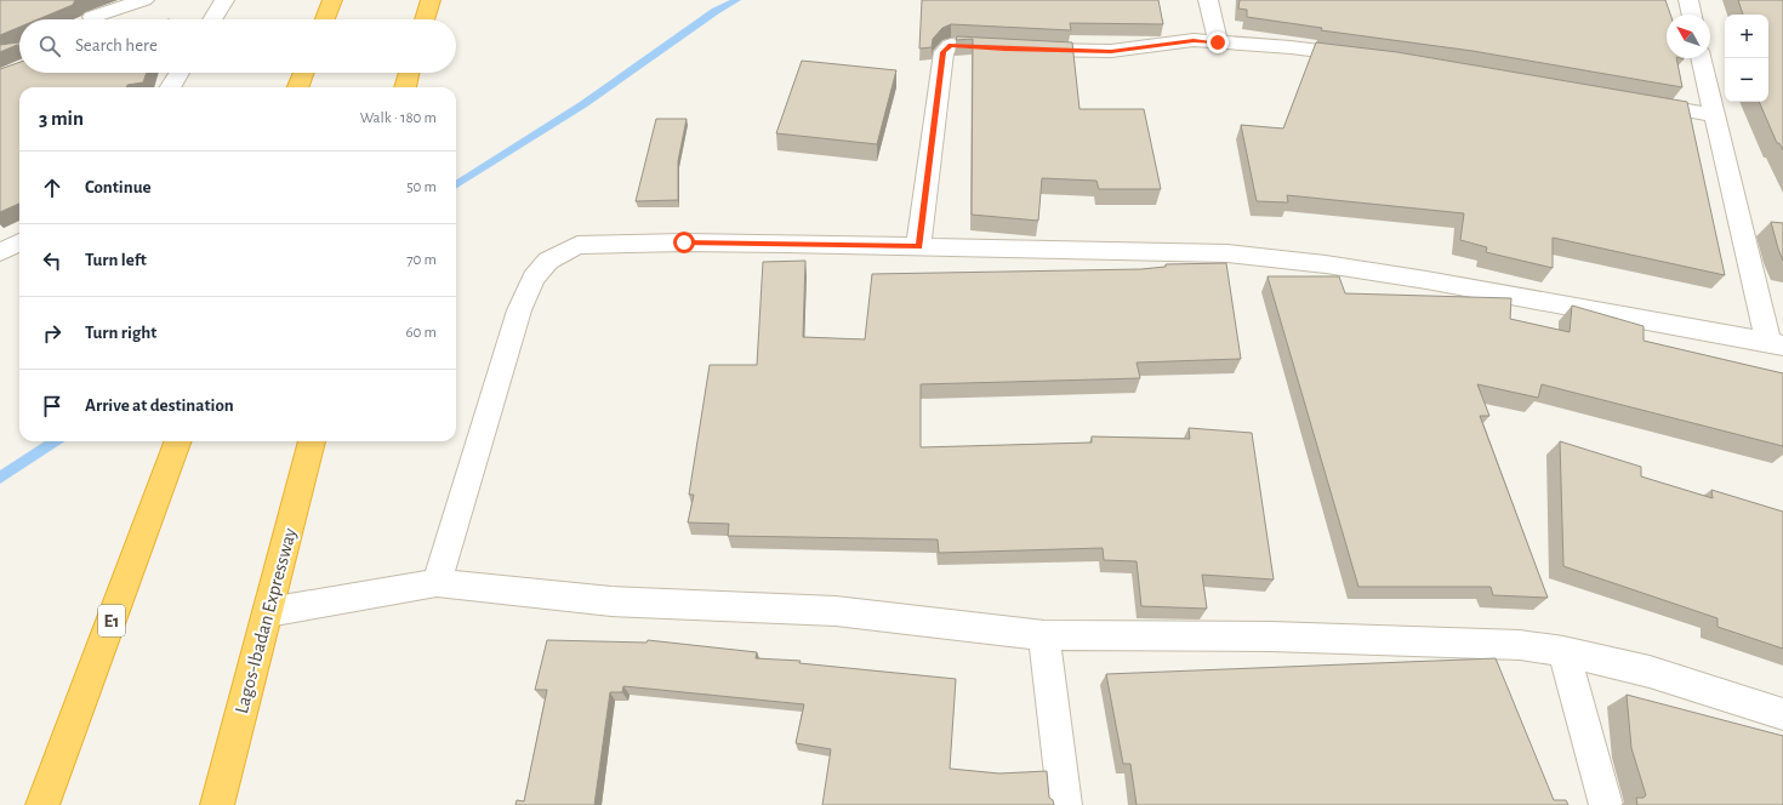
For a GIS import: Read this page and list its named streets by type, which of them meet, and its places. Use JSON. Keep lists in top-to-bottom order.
{
  "streets": {
    "highway": ["E1", "Lagos-Ibadan Expressway"]
  },
  "north": "top left",
  "page": {
    "map_buttons": ["+", "−"],
    "search": "Search here",
    "heading": ["3 min", "Walk · 180 m"],
    "list": [
      ["Continue", "50 m"],
      ["Turn left", "70 m"],
      ["Turn right", "60 m"],
      "Arrive at destination"
    ]
  }
}
